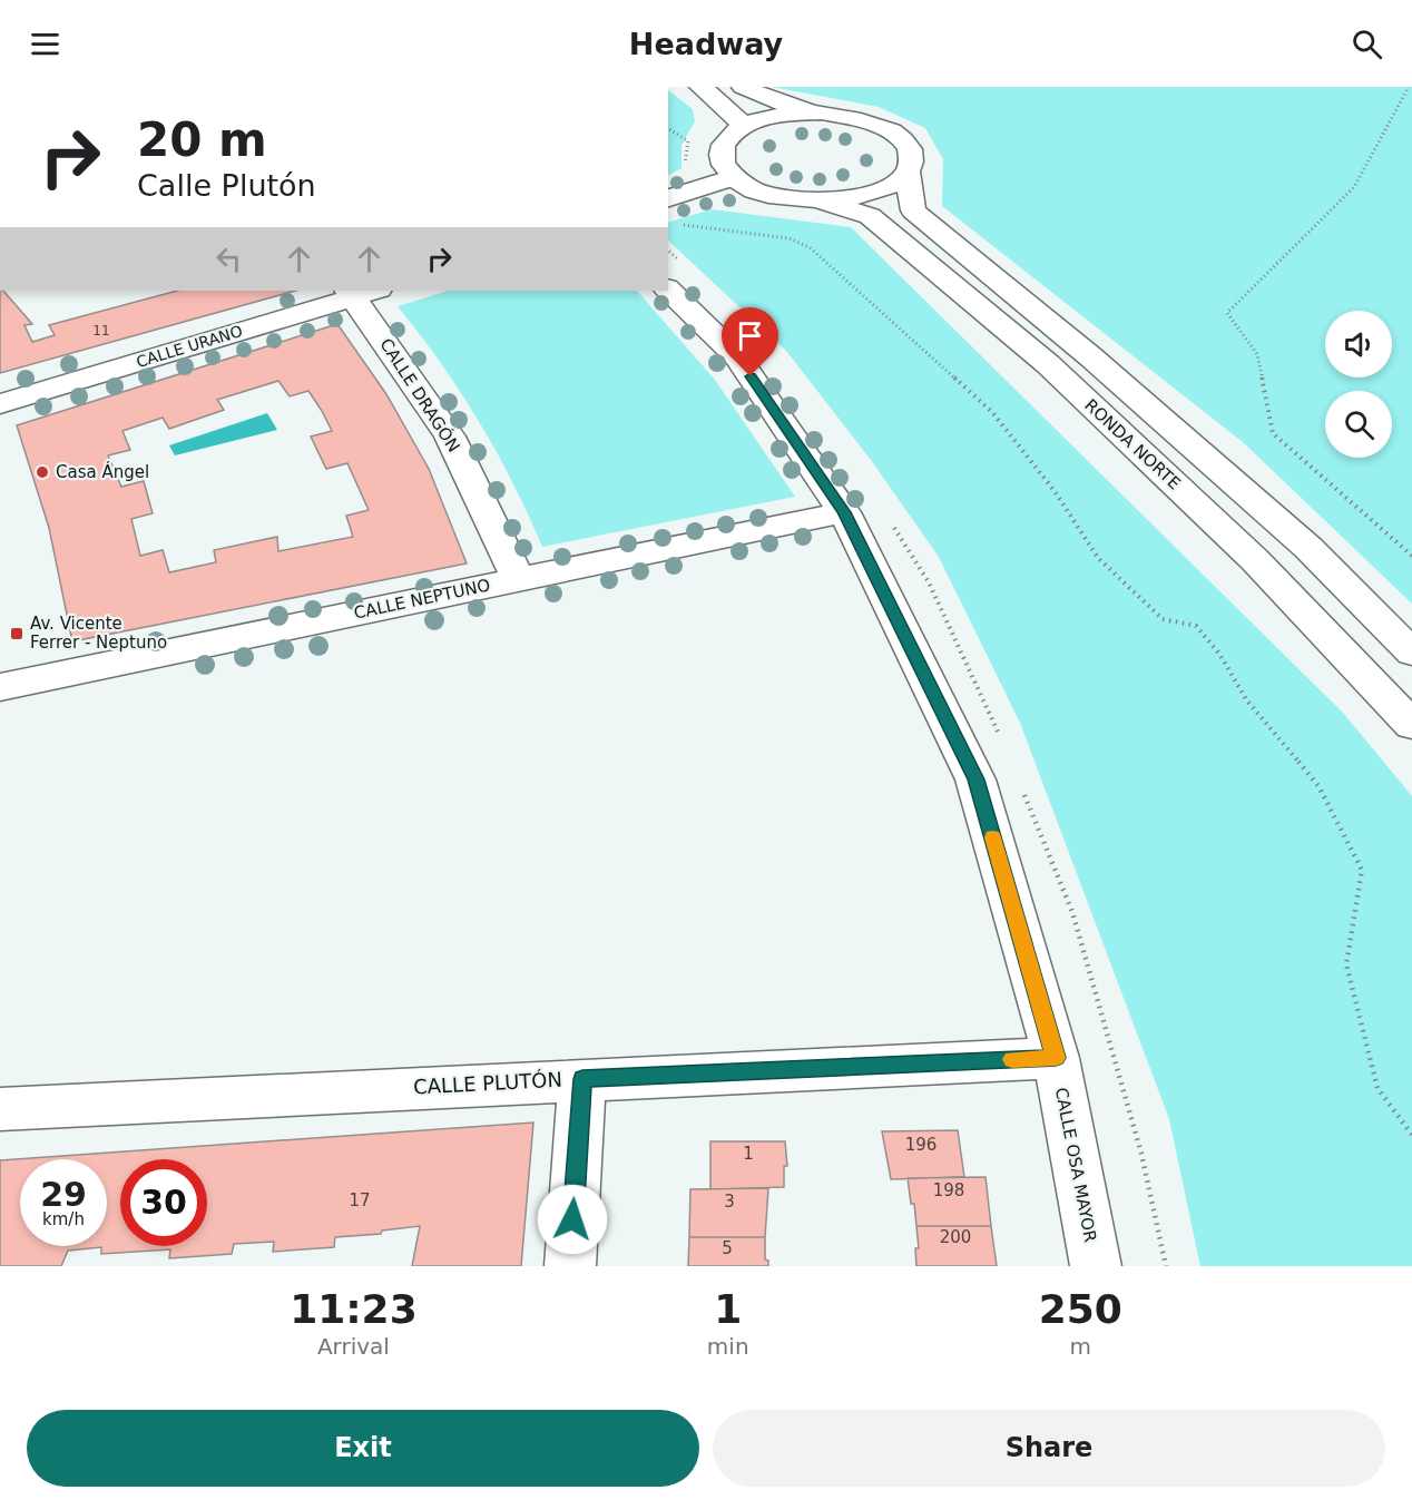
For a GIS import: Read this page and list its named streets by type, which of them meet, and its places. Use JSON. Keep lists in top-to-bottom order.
{
  "streets": {
    "street": [
      "CALLE URANO",
      "CALLE DRAGÓN",
      "RONDA NORTE",
      "CALLE NEPTUNO",
      "CALLE PLUTÓN",
      "CALLE OSA MAYOR"
    ]
  },
  "crossings": [
    ["CALLE URANO", "CALLE DRAGÓN"],
    ["CALLE DRAGÓN", "CALLE NEPTUNO"],
    ["CALLE NEPTUNO", "CALLE OSA MAYOR"],
    ["CALLE PLUTÓN", "CALLE OSA MAYOR"]
  ],
  "places": {
    "other": ["Casa Ángel"],
    "transit": ["Av. Vicente Ferrer - Neptuno"]
  },
  "house_numbers": [
    "11",
    "196",
    "1",
    "198",
    "17",
    "3",
    "200",
    "5"
  ],
  "page": {
    "header": "Headway",
    "turn": ["20 m", "Calle Plutón"],
    "speed": "29 km/h",
    "limit": "30",
    "eta": [
      "11:23",
      "Arrival",
      "1",
      "min",
      "250",
      "m"
    ],
    "buttons": ["Exit", "Share"]
  }
}
